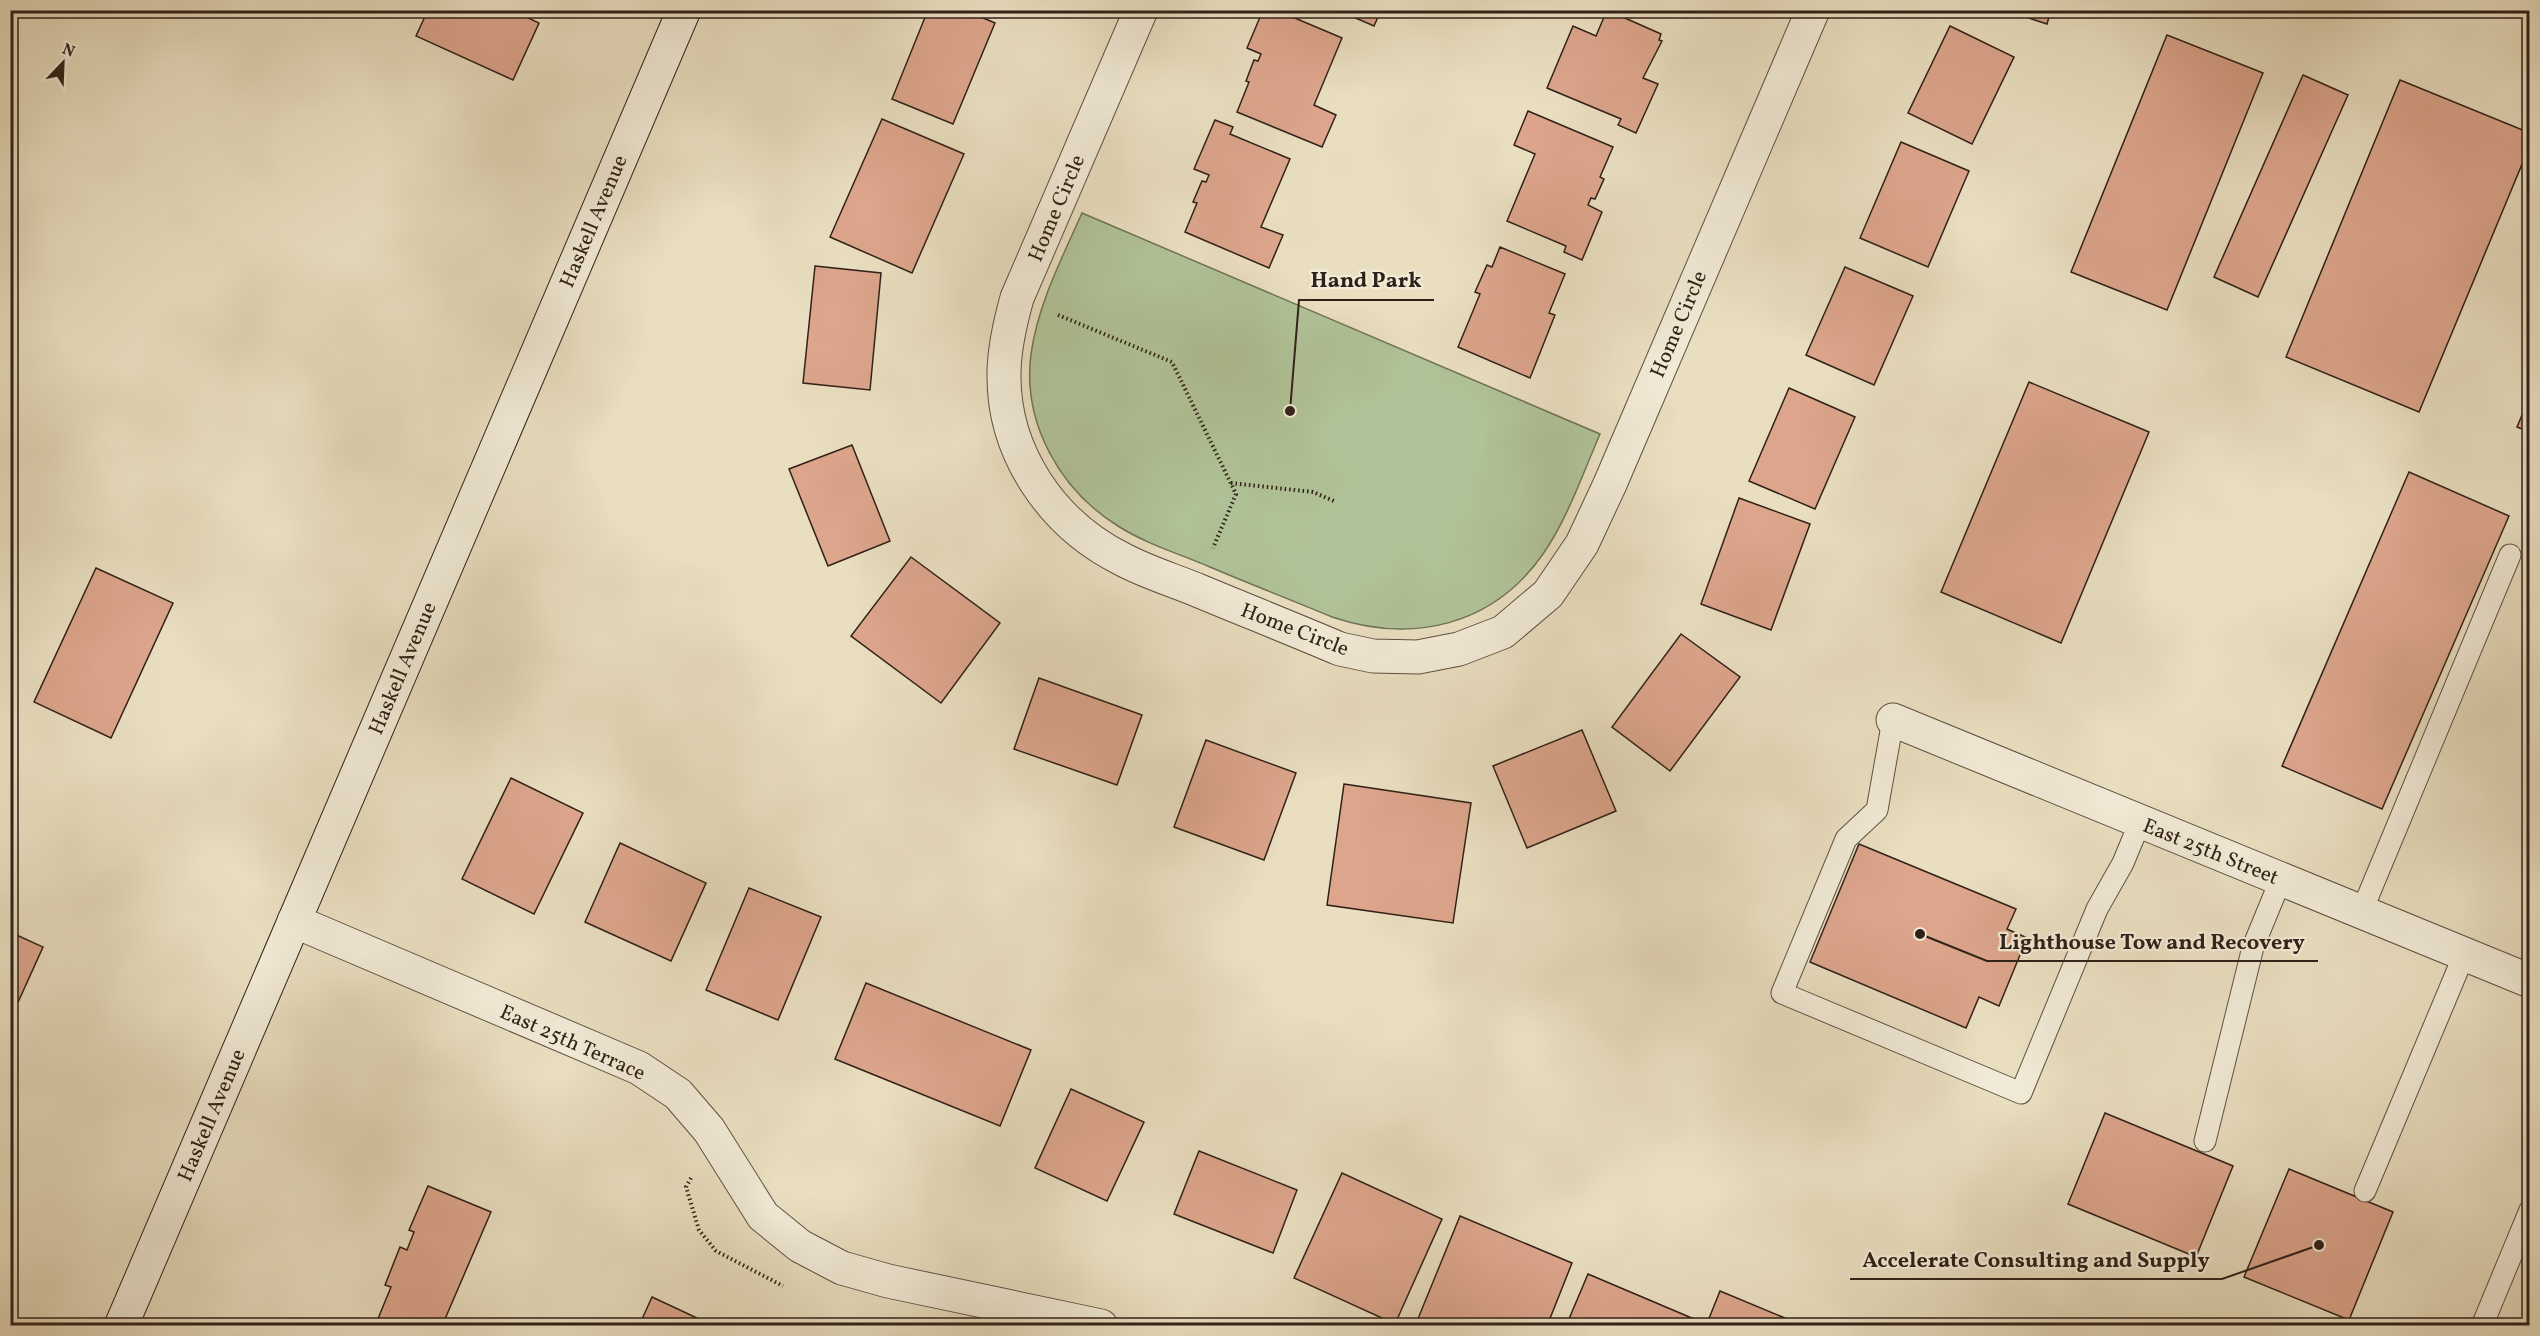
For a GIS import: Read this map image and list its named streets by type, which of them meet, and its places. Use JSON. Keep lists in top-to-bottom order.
{
  "streets": {
    "street": [
      "Home Circle",
      "Haskell Avenue",
      "East 25th Street",
      "East 25th Terrace"
    ]
  },
  "crossings": [
    ["Haskell Avenue", "East 25th Terrace"]
  ],
  "places": ["Hand Park", "Lighthouse Tow and Recovery", "Accelerate Consulting and Supply"],
  "north": "top right"
}
